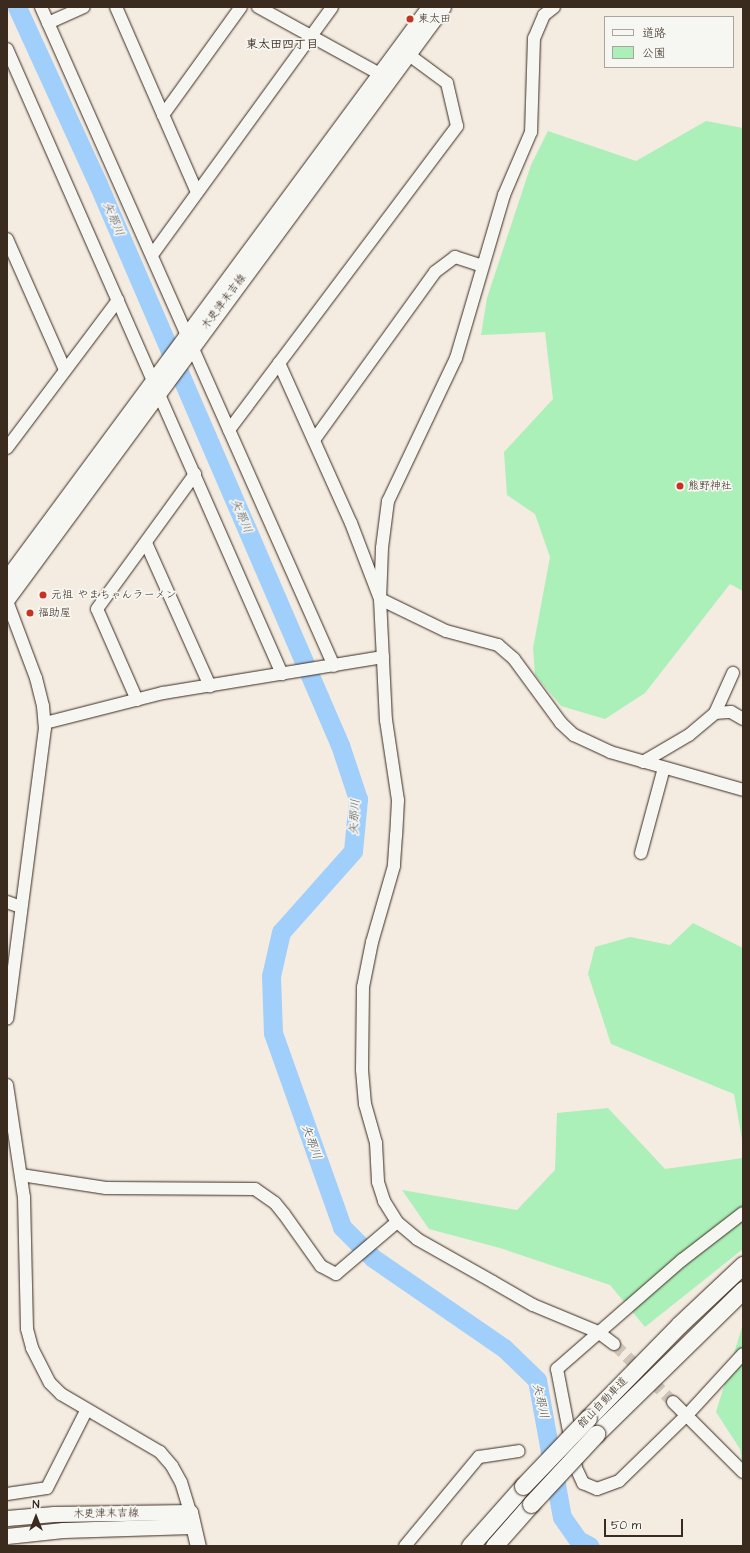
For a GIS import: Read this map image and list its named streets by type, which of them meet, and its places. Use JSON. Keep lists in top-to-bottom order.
{
  "streets": {
    "highway": ["館山自動車道"],
    "main road": ["木更津末吉線"]
  },
  "districts": ["東太田四丁目"],
  "water": ["矢那川"],
  "places": [
    "東太田",
    "熊野神社",
    "元祖 やまちゃんラーメン",
    "福助屋"
  ],
  "legend": ["道路", "公園"],
  "scale_bar": "50 m",
  "north": "top"
}
